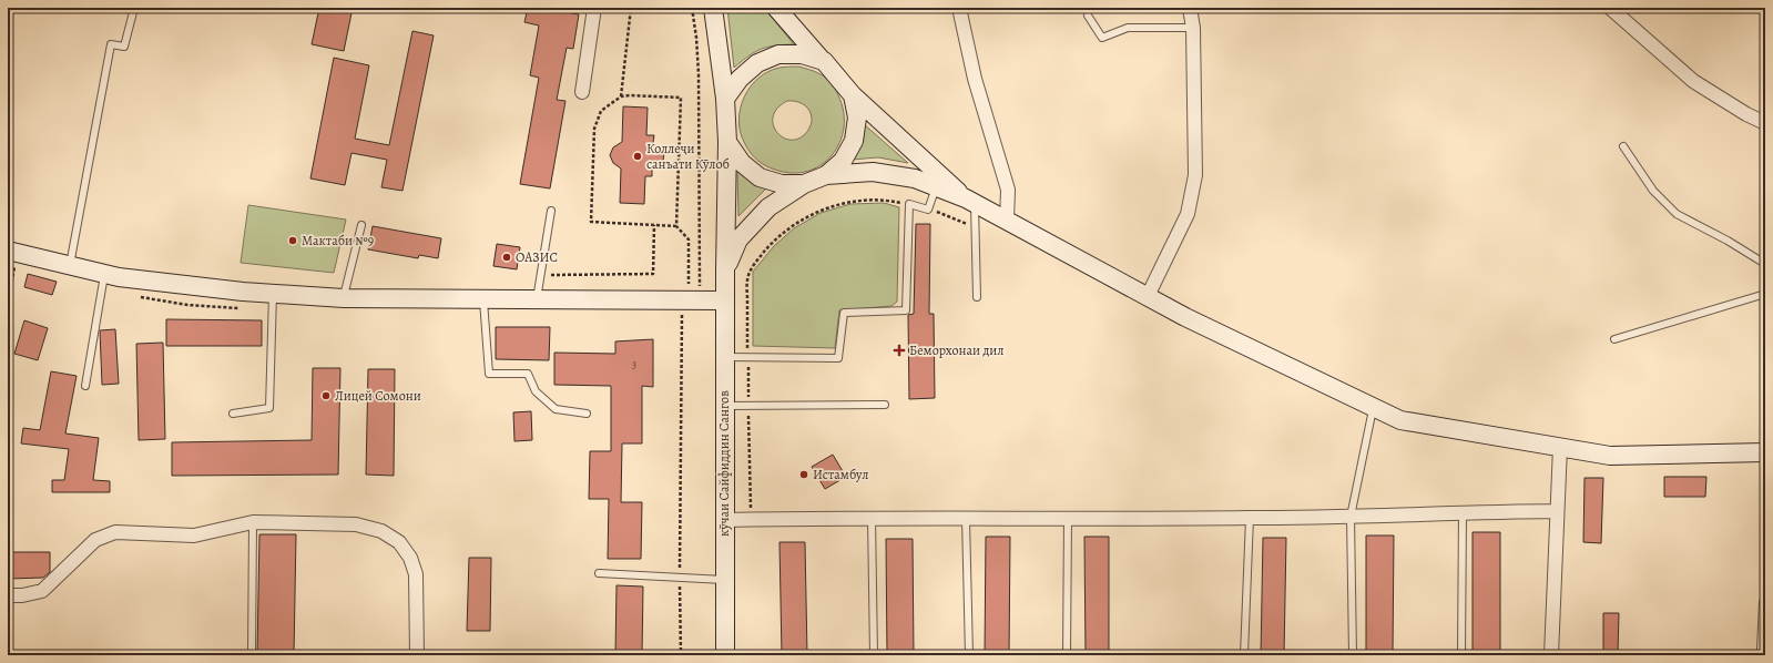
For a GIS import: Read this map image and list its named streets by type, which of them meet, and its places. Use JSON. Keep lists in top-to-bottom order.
{
  "streets": {
    "street": ["кӯчаи Сайфиддин Сангов"]
  },
  "places": {
    "other": [
      "Коллеҷи санъати Кӯлоб",
      "Мактаби №9",
      "ОАЗИС",
      "Лицей Сомони",
      "Истамбул"
    ],
    "health": ["Беморхонаи дил"]
  },
  "house_numbers": ["3"]
}
